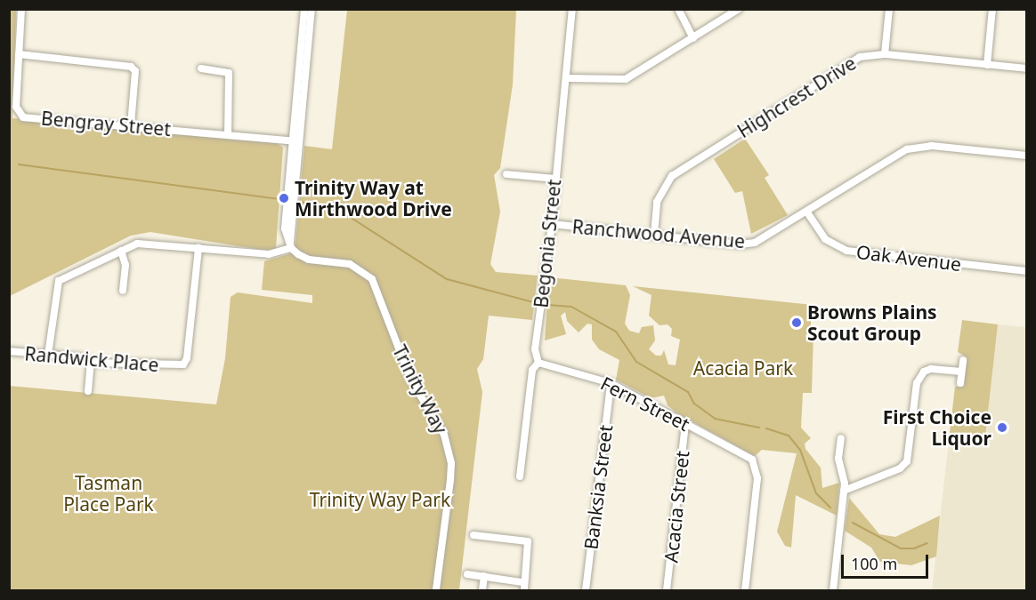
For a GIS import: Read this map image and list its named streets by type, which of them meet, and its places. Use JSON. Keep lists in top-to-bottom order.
{
  "streets": {
    "street": [
      "Highcrest Drive",
      "Bengray Street",
      "Ranchwood Avenue",
      "Begonia Street",
      "Oak Avenue",
      "Randwick Place",
      "Trinity Way",
      "Fern Street",
      "Banksia Street",
      "Acacia Street"
    ]
  },
  "crossings": [
    ["Highcrest Drive", "Ranchwood Avenue"],
    ["Ranchwood Avenue", "Begonia Street"],
    ["Ranchwood Avenue", "Oak Avenue"],
    ["Begonia Street", "Fern Street"],
    ["Fern Street", "Banksia Street"],
    ["Fern Street", "Acacia Street"]
  ],
  "parks": ["Acacia Park", "Tasman Place Park", "Trinity Way Park"],
  "places": ["Trinity Way at Mirthwood Drive", "Browns Plains Scout Group", "First Choice Liquor"],
  "scale_bar": "100 m"
}
